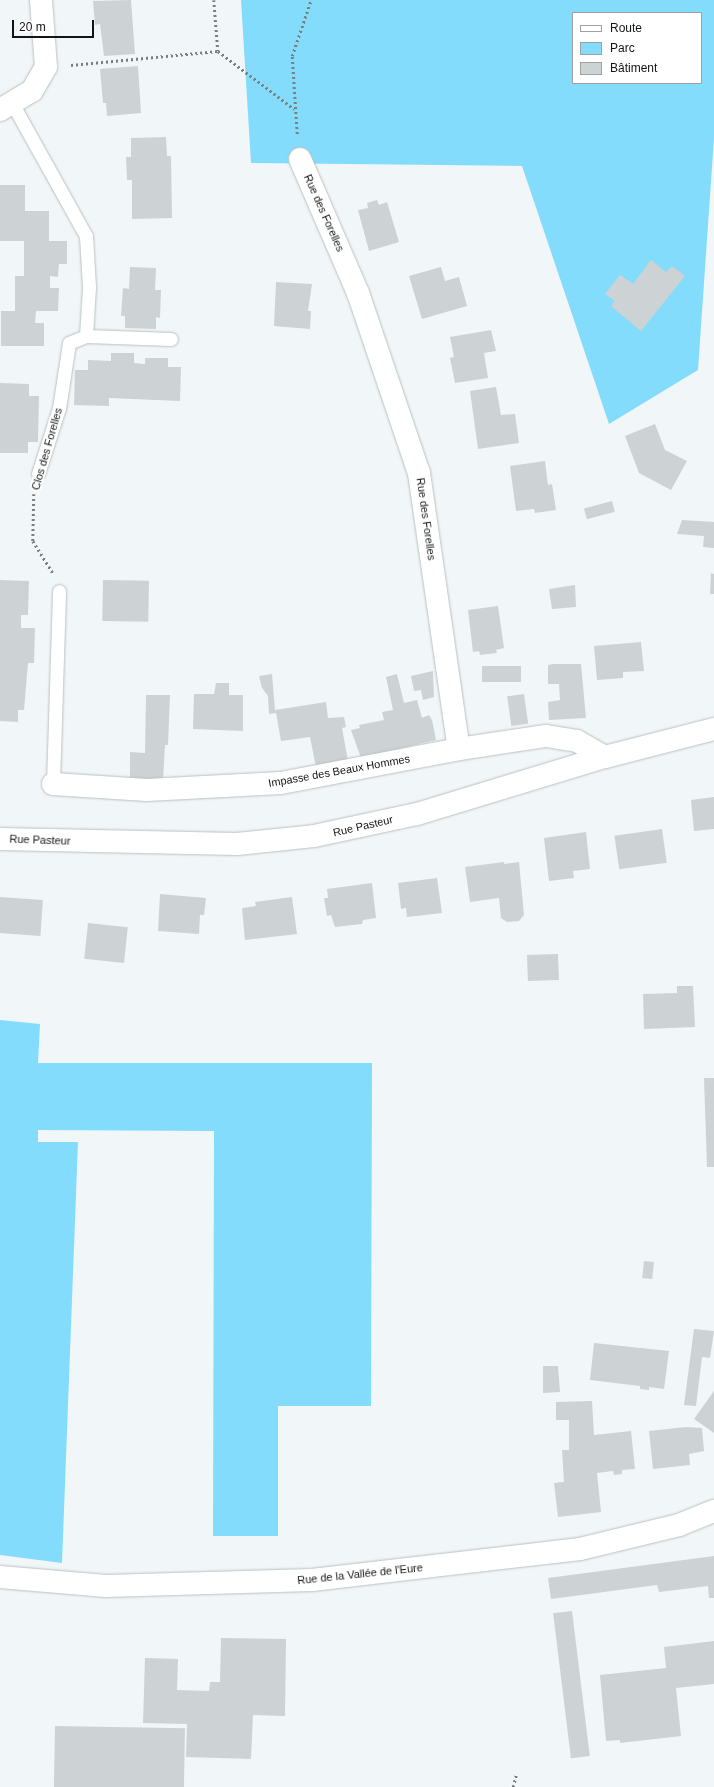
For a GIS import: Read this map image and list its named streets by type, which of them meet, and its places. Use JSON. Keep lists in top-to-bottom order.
{
  "streets": {
    "street": [
      "Rue des Forelles",
      "Impasse des Beaux Hommes",
      "Rue Pasteur",
      "Rue de la Vallée de l'Eure"
    ],
    "lane": ["Clos des Forelles"]
  },
  "crossings": [
    ["Rue des Forelles", "Impasse des Beaux Hommes"],
    ["Clos des Forelles", "Impasse des Beaux Hommes"]
  ],
  "legend": ["Route", "Parc", "Bâtiment"],
  "scale_bar": "20 m"
}
